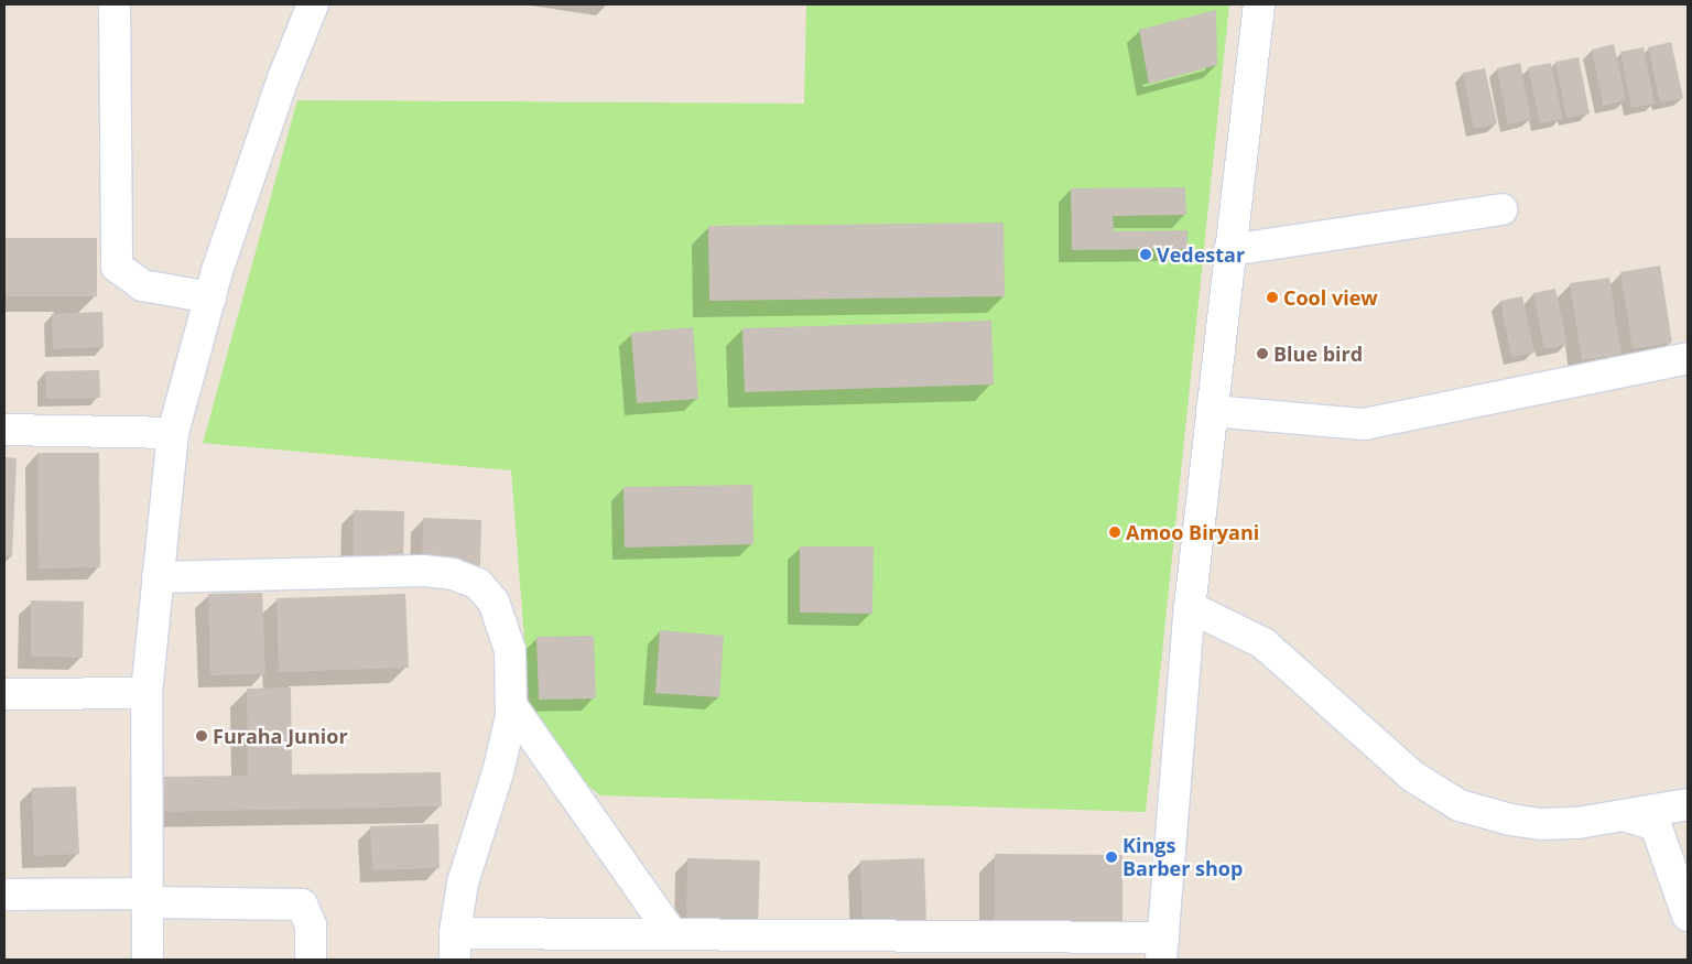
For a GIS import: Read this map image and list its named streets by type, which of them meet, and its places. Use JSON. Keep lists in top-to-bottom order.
{
  "places": [
    "Vedestar",
    "Cool view",
    "Blue bird",
    "Amoo Biryani",
    "Furaha Junior",
    "Kings Barber shop"
  ]
}
